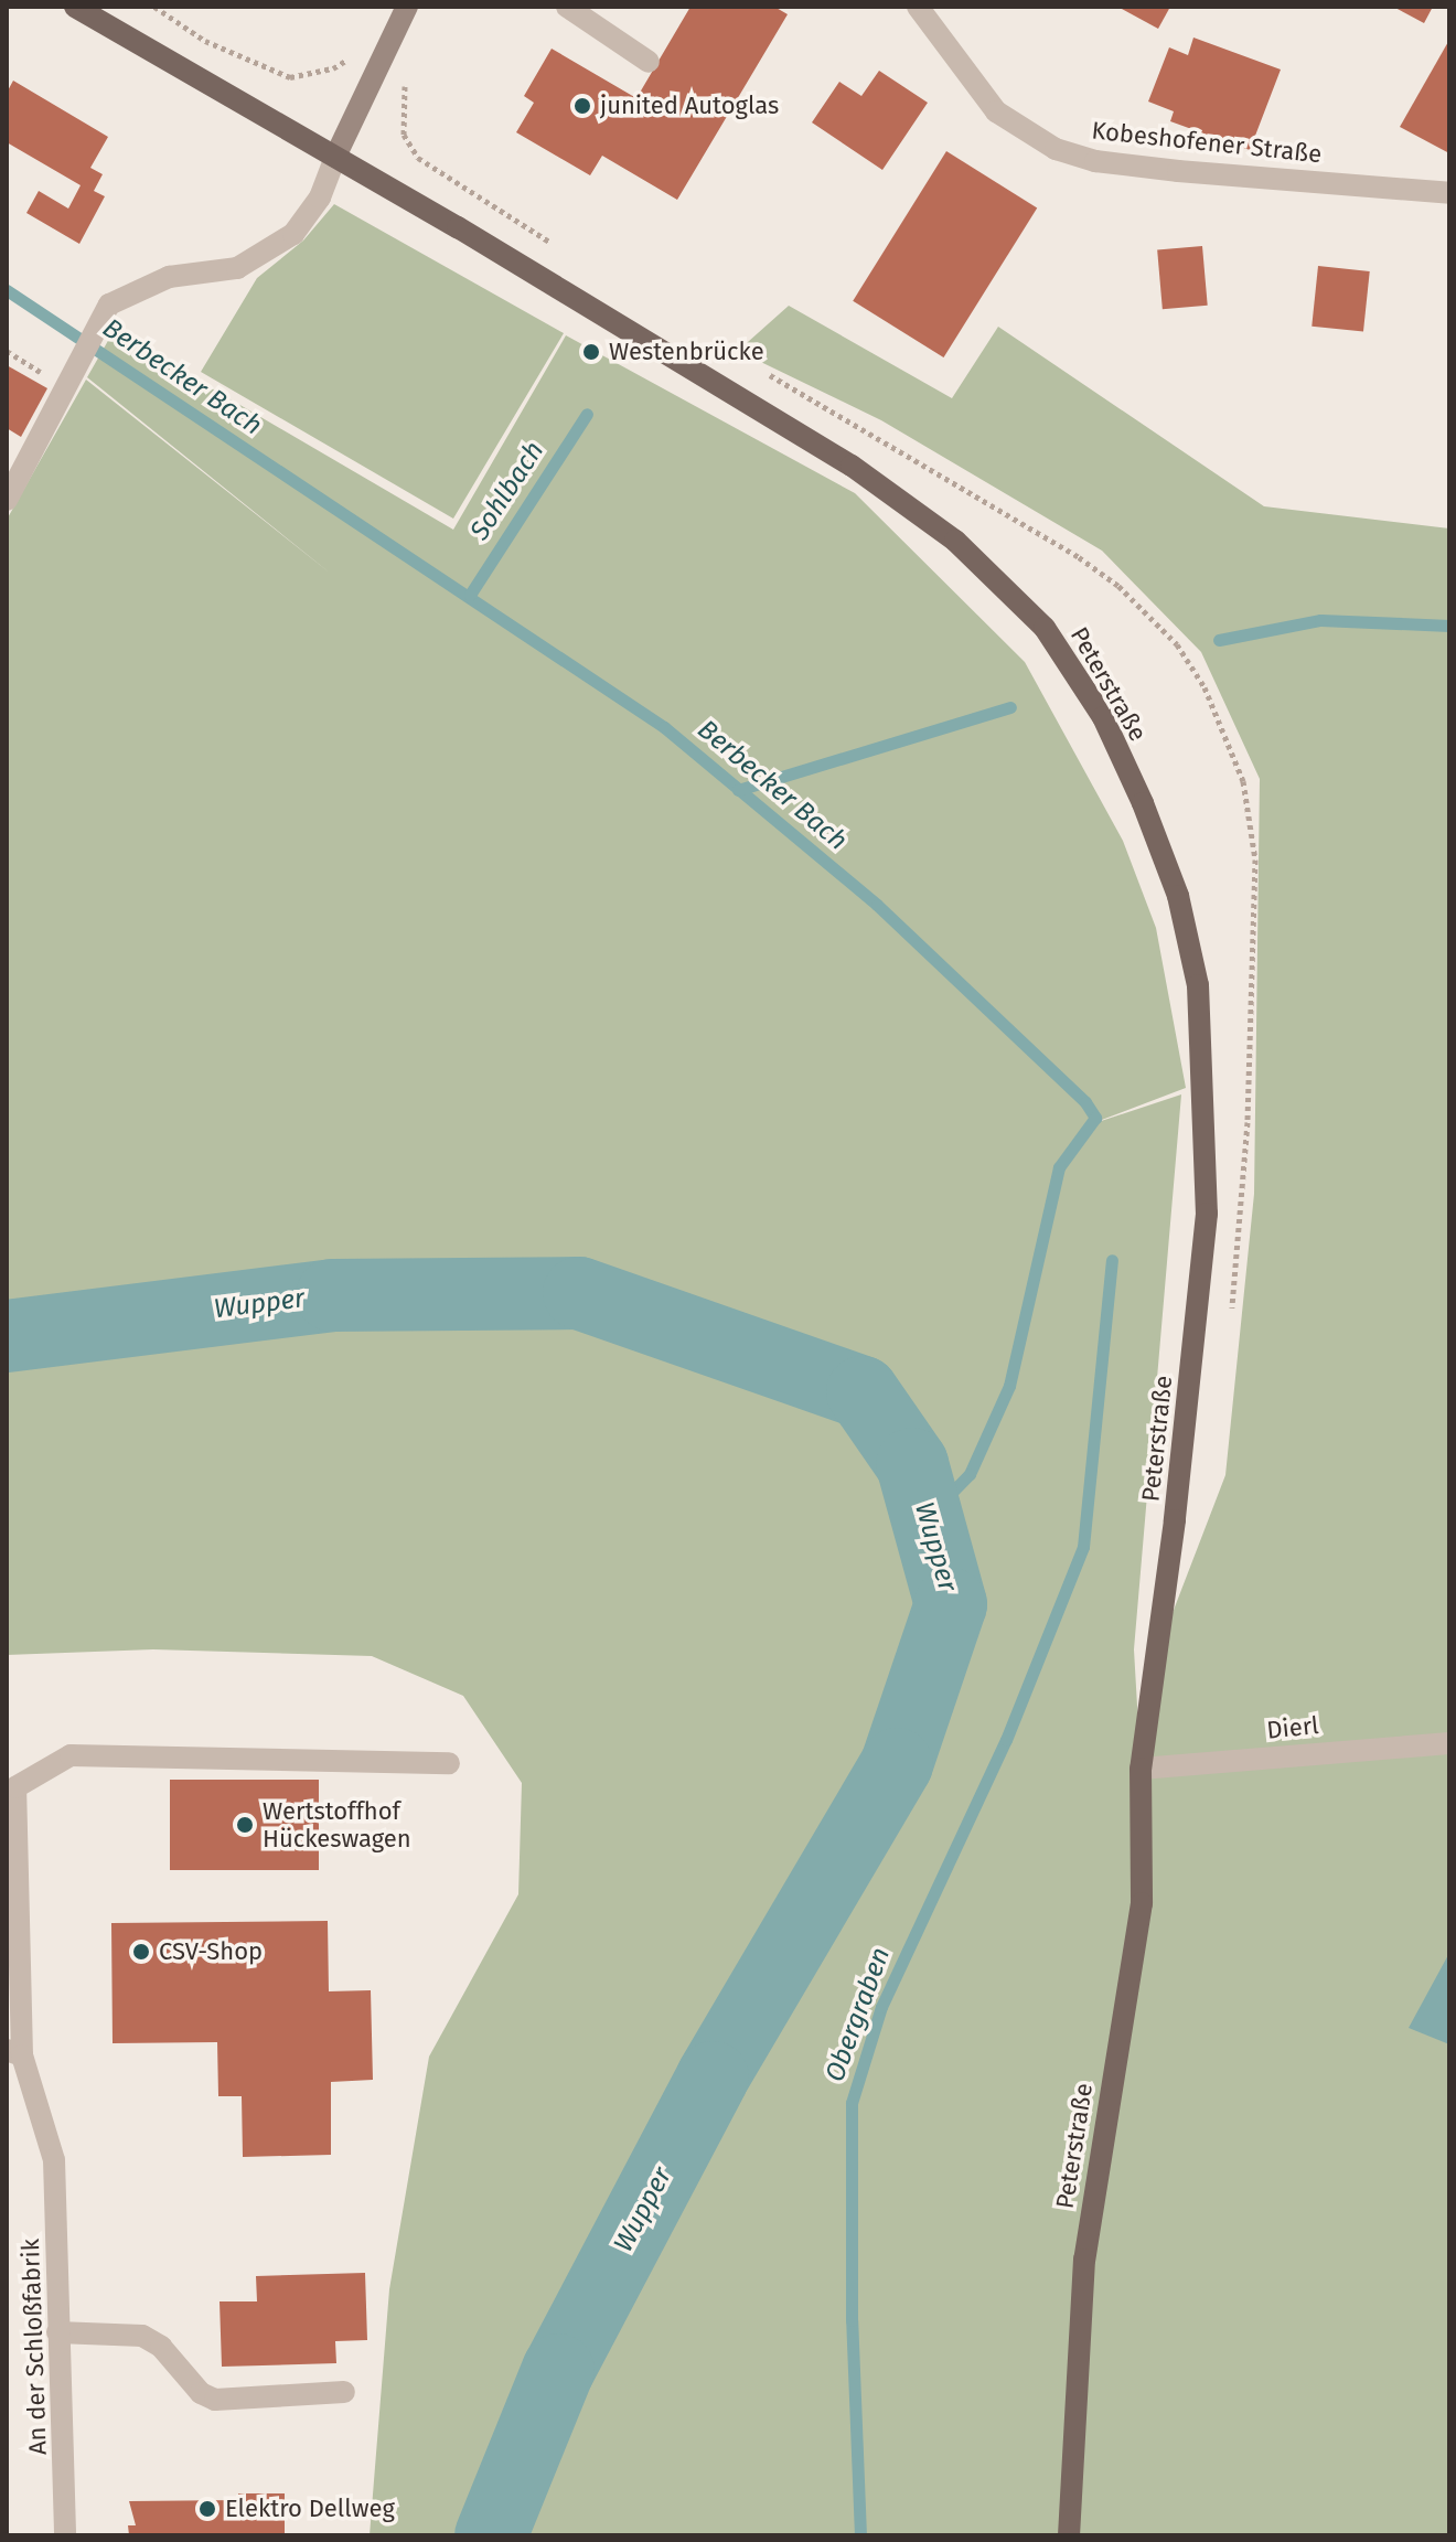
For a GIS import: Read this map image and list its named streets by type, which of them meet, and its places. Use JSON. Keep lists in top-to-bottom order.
{
  "streets": {
    "main road": ["Peterstraße"],
    "street": ["Kobeshofener Straße", "Dierl", "An der Schloßfabrik"]
  },
  "crossings": [
    ["Peterstraße", "Dierl"]
  ],
  "water": [
    "Berbecker Bach",
    "Sohlbach",
    "Wupper",
    "Obergraben"
  ],
  "places": [
    "junited Autoglas",
    "Westenbrücke",
    "Wertstoffhof Hückeswagen",
    "CSV-Shop",
    "Elektro Dellweg"
  ]
}
